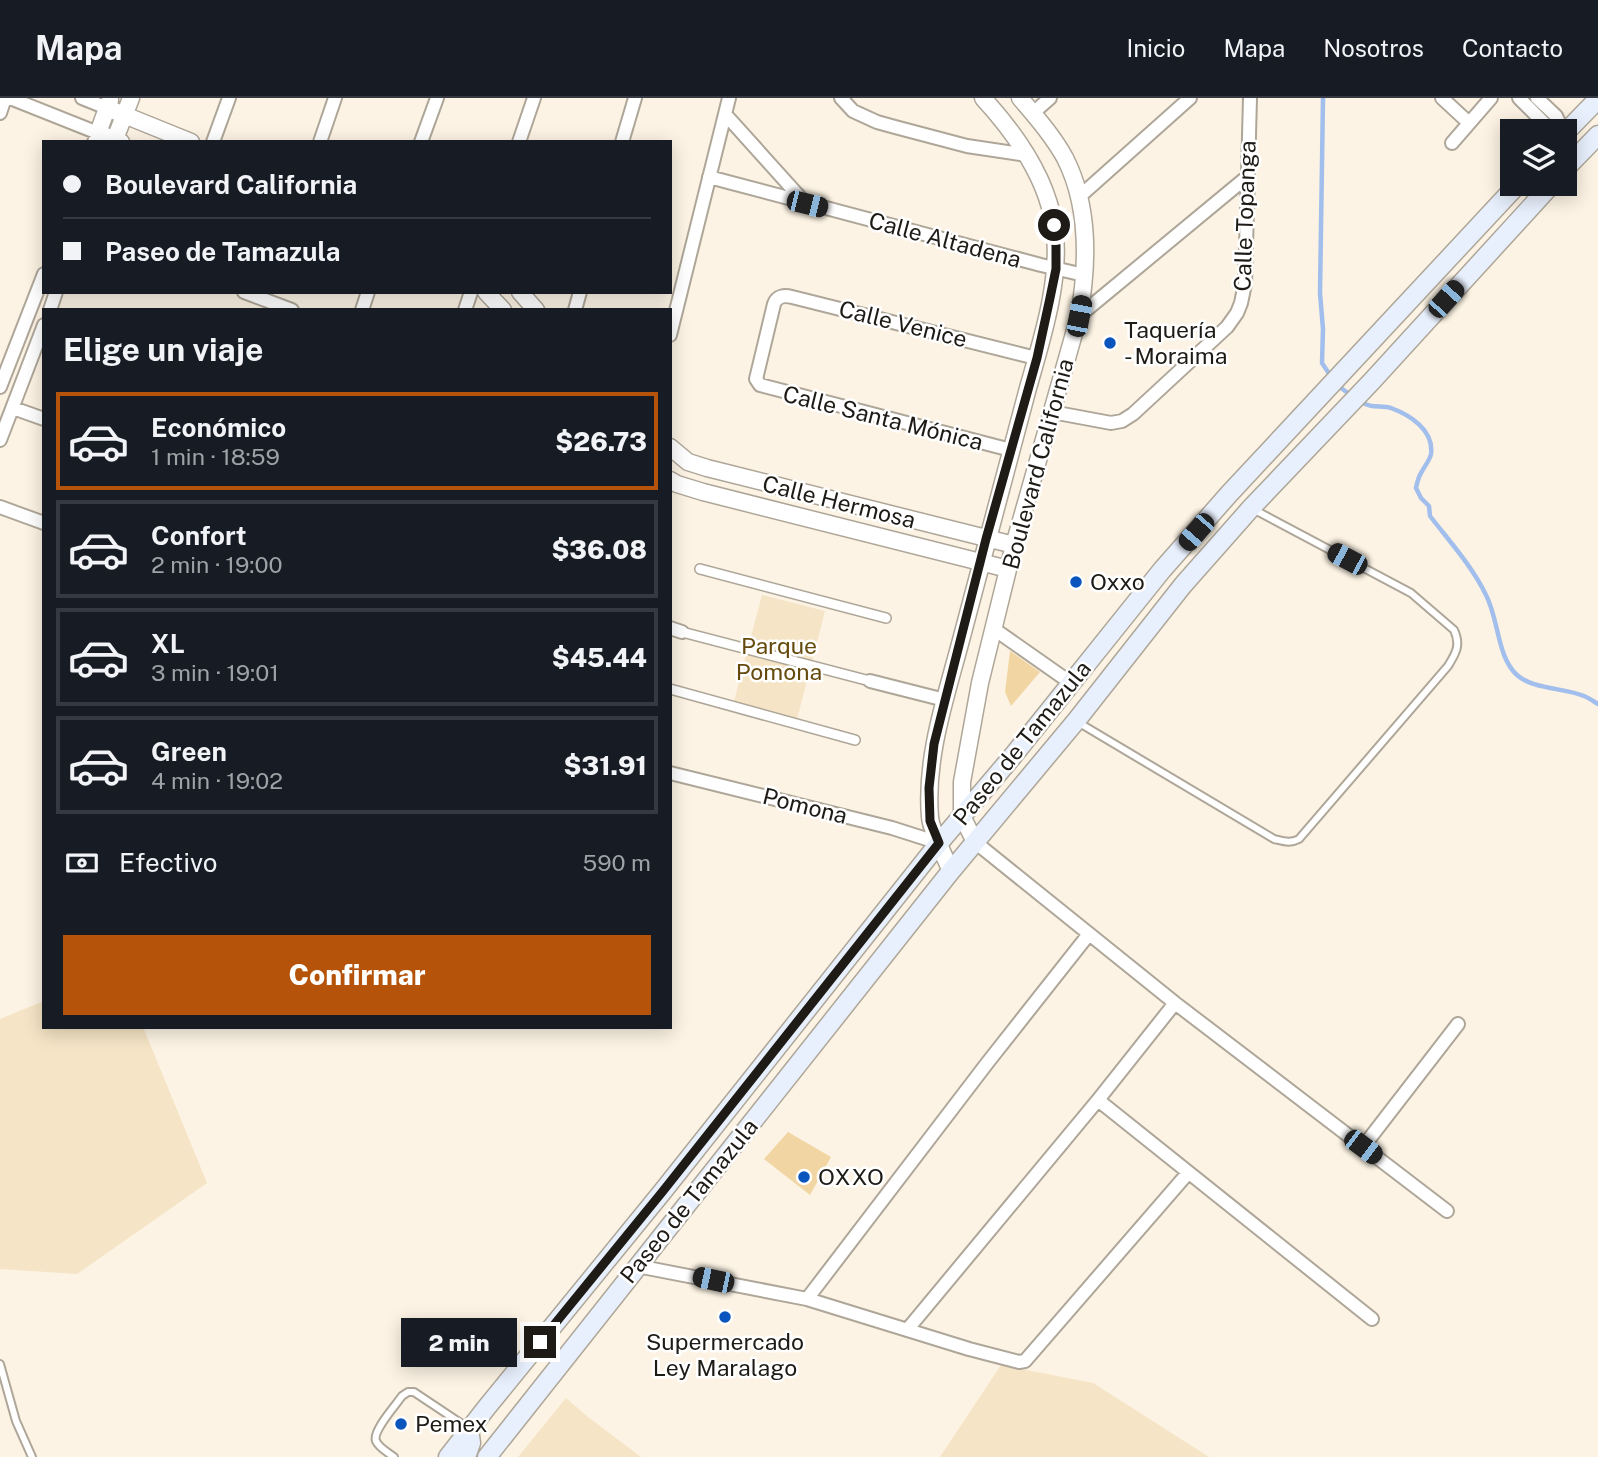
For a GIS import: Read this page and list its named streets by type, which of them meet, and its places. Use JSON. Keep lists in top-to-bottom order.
{
  "streets": {
    "main road": ["Paseo de Tamazula"],
    "street": [
      "Calle Topanga",
      "Calle Altadena",
      "Calle Venice",
      "Calle Santa Mónica",
      "Boulevard California",
      "Calle Hermosa",
      "Pomona"
    ]
  },
  "crossings": [
    ["Calle Topanga", "Boulevard California"],
    ["Calle Altadena", "Boulevard California"],
    ["Calle Venice", "Calle Santa Mónica"],
    ["Calle Venice", "Boulevard California"],
    ["Calle Santa Mónica", "Boulevard California"],
    ["Boulevard California", "Calle Hermosa"],
    ["Boulevard California", "Paseo de Tamazula"],
    ["Boulevard California", "Pomona"],
    ["Paseo de Tamazula", "Pomona"]
  ],
  "parks": ["Parque Pomona"],
  "places": [
    "Taquería - Moraima",
    "Oxxo",
    "OXXO",
    "Supermercado Ley Maralago",
    "Pemex"
  ],
  "page": {
    "header": "Mapa",
    "nav": [
      "Inicio",
      "Mapa",
      "Nosotros",
      "Contacto"
    ],
    "banner": ["Boulevard California", "Paseo de Tamazula"],
    "heading": "Elige un viaje",
    "list": [
      {
        "name": "Económico",
        "note": "1 min · 18:59",
        "value": "$26.73"
      },
      {
        "name": "Confort",
        "note": "2 min · 19:00",
        "value": "$36.08"
      },
      {
        "name": "XL",
        "note": "3 min · 19:01",
        "value": "$45.44"
      },
      {
        "name": "Green",
        "note": "4 min · 19:02",
        "value": "$31.91"
      }
    ],
    "pay": ["Efectivo", "590 m"],
    "buttons": "Confirmar",
    "bubble": "2 min"
  }
}
